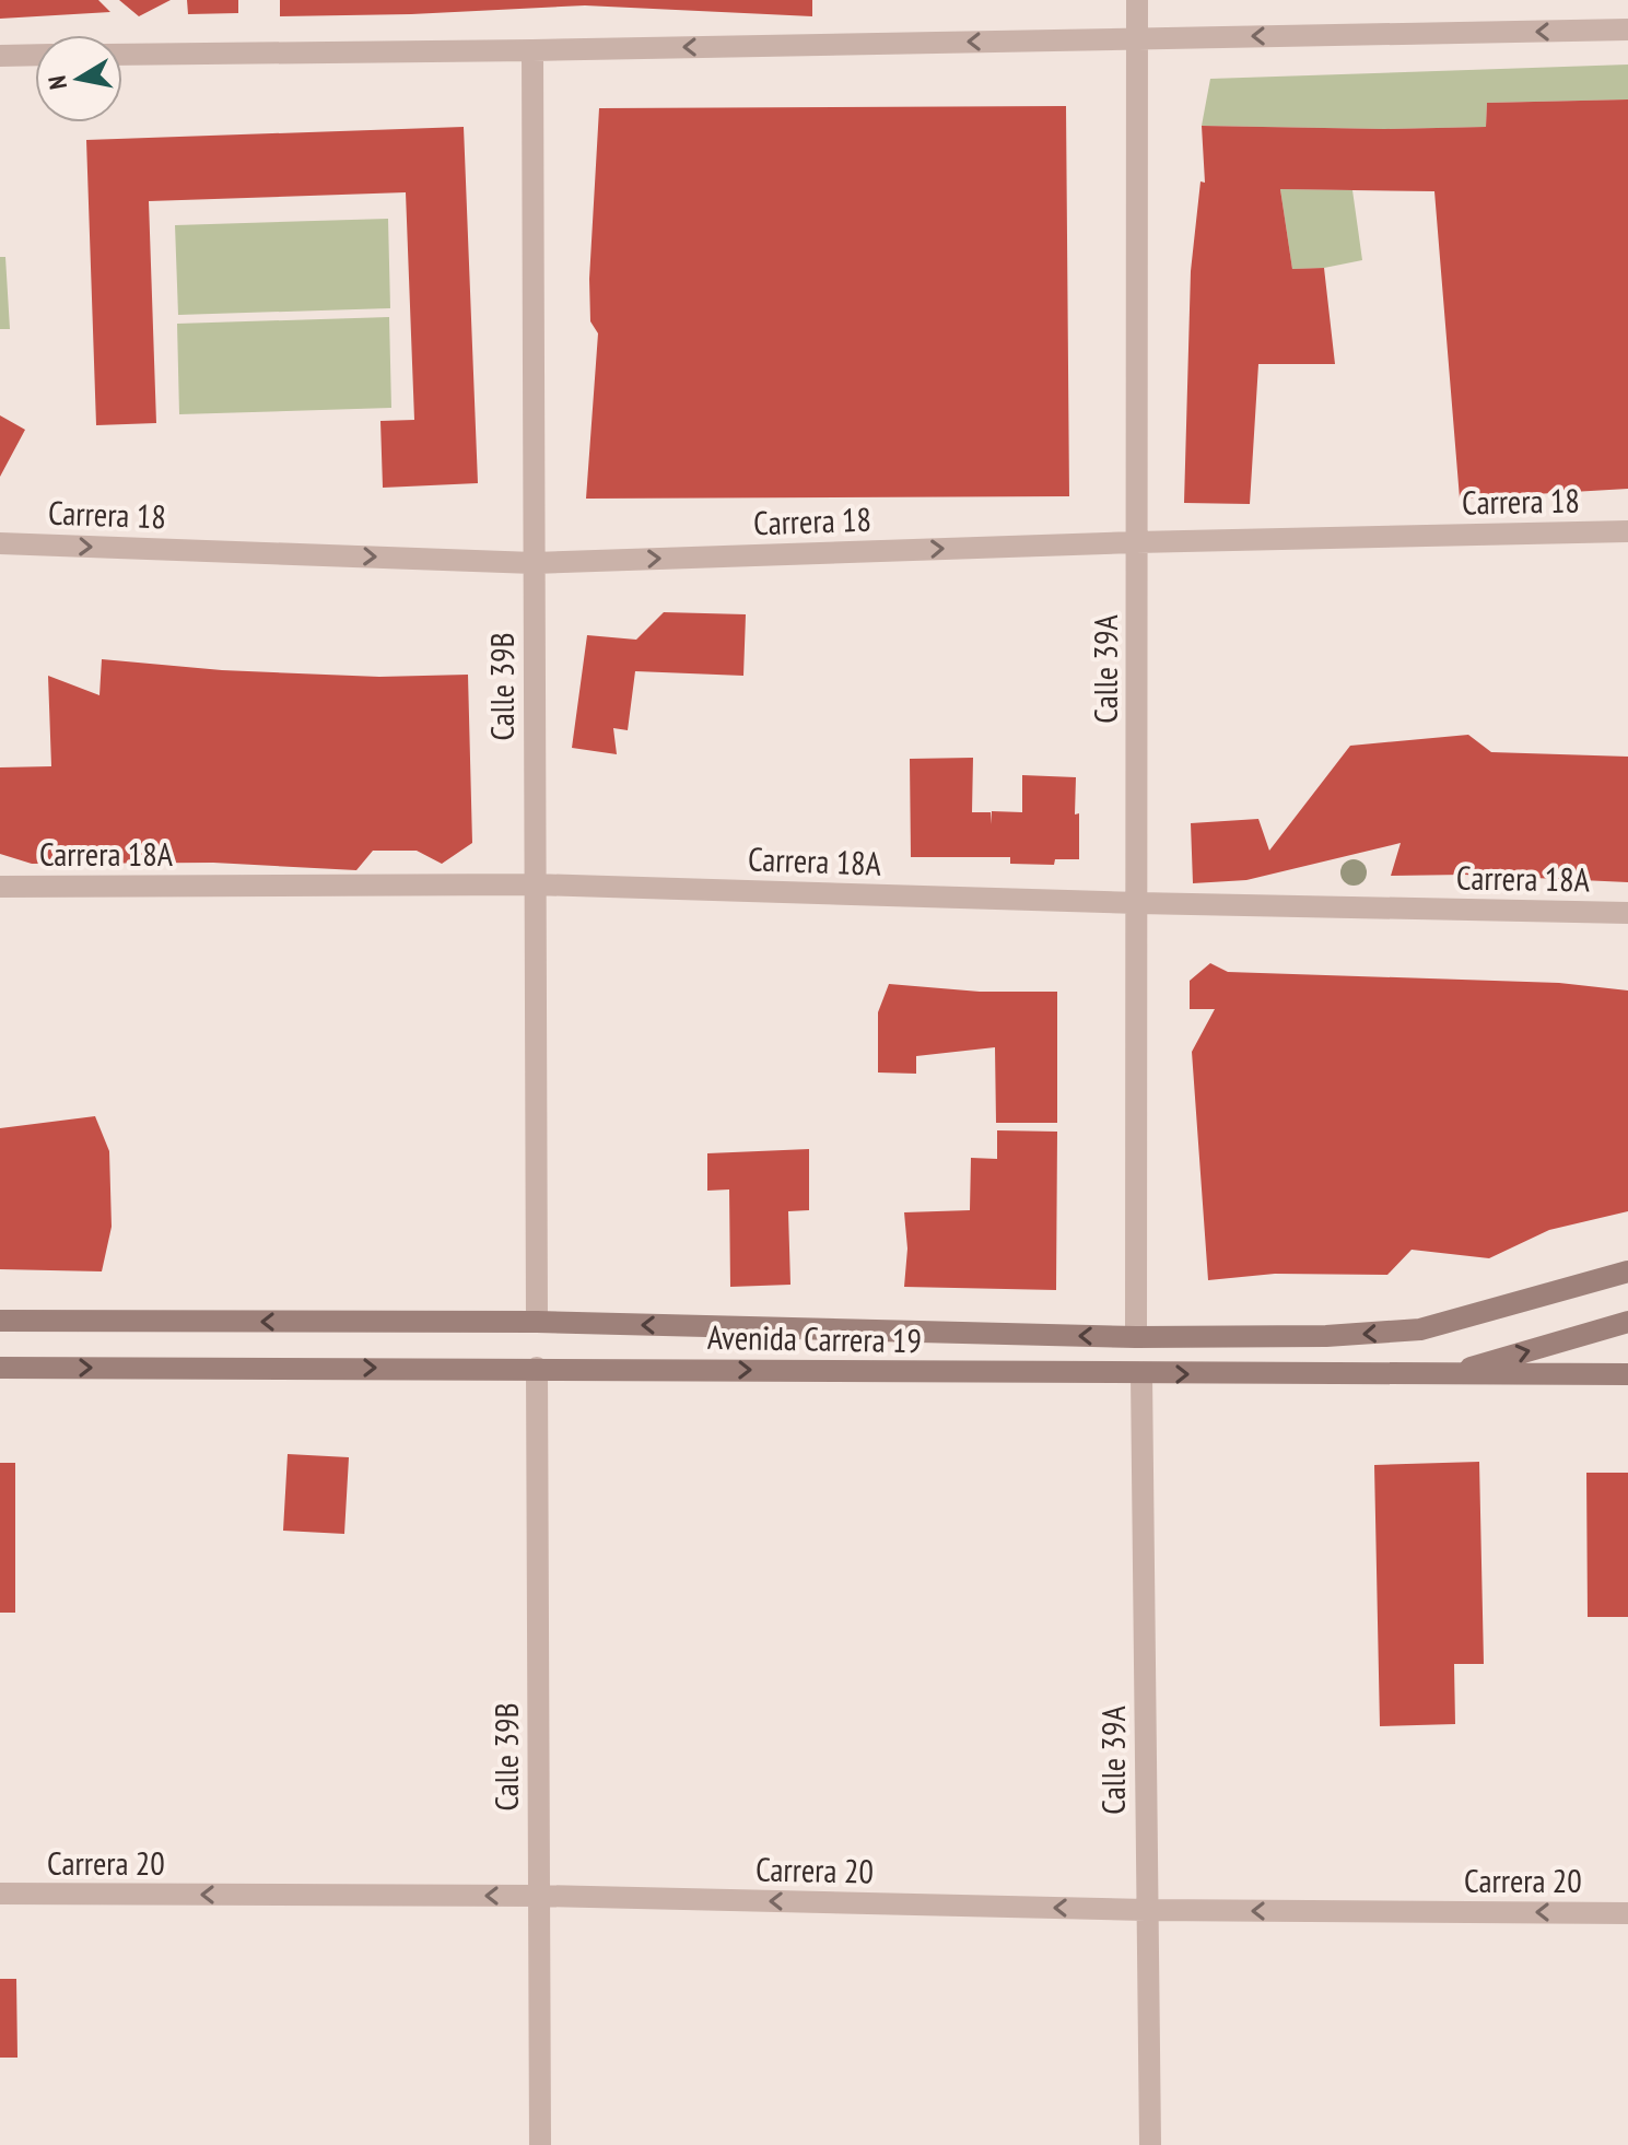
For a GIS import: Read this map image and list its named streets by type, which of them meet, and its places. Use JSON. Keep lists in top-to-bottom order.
{
  "streets": {
    "main road": ["Avenida Carrera 19"],
    "street": [
      "Carrera 18",
      "Calle 39A",
      "Calle 39B",
      "Carrera 18A",
      "Carrera 20"
    ]
  },
  "crossings": [
    ["Carrera 18", "Calle 39A"],
    ["Carrera 18", "Calle 39B"],
    ["Calle 39A", "Carrera 18A"],
    ["Calle 39A", "Avenida Carrera 19"],
    ["Calle 39A", "Carrera 20"],
    ["Calle 39B", "Carrera 18A"],
    ["Calle 39B", "Avenida Carrera 19"],
    ["Calle 39B", "Carrera 20"]
  ],
  "one_way": ["Carrera 18", "Carrera 20"],
  "north": "left"
}
